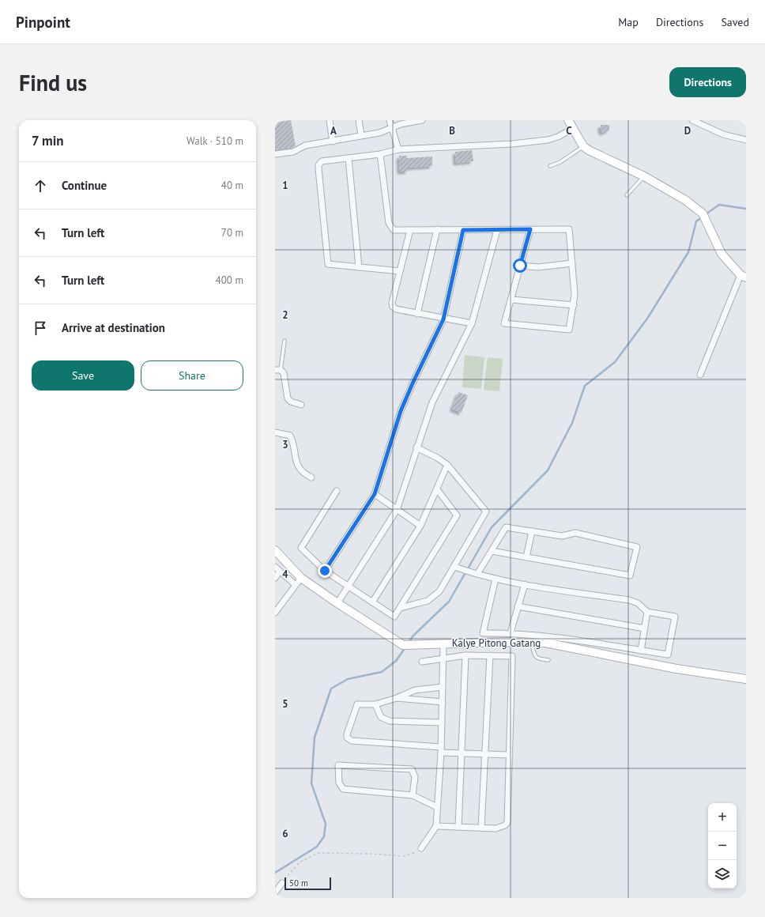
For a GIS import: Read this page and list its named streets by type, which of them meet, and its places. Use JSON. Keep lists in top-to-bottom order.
{
  "streets": {
    "street": ["Kalye Pitong Gatang"]
  },
  "scale_bar": "50 m",
  "page": {
    "header": "Pinpoint",
    "nav": ["Map", "Directions", "Saved"],
    "buttons": [
      "Directions",
      ["Save", "Share"]
    ],
    "title": "Find us",
    "heading": ["7 min", "Walk · 510 m"],
    "list": [
      ["Continue", "40 m"],
      ["Turn left", "70 m"],
      ["Turn left", "400 m"],
      "Arrive at destination"
    ],
    "map_buttons": ["+", "−"],
    "scale": "50 m"
  },
  "grid": {
    "columns": [
      "A",
      "B",
      "C",
      "D"
    ],
    "rows": [
      "1",
      "2",
      "3",
      "4",
      "5",
      "6"
    ]
  }
}
